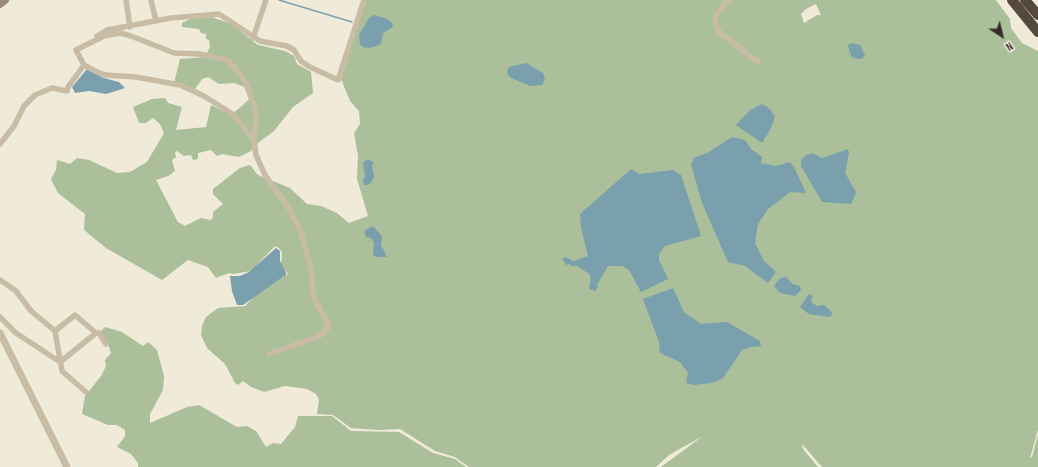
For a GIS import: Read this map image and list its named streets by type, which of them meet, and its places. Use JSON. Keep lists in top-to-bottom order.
{
  "north": "bottom right"
}
